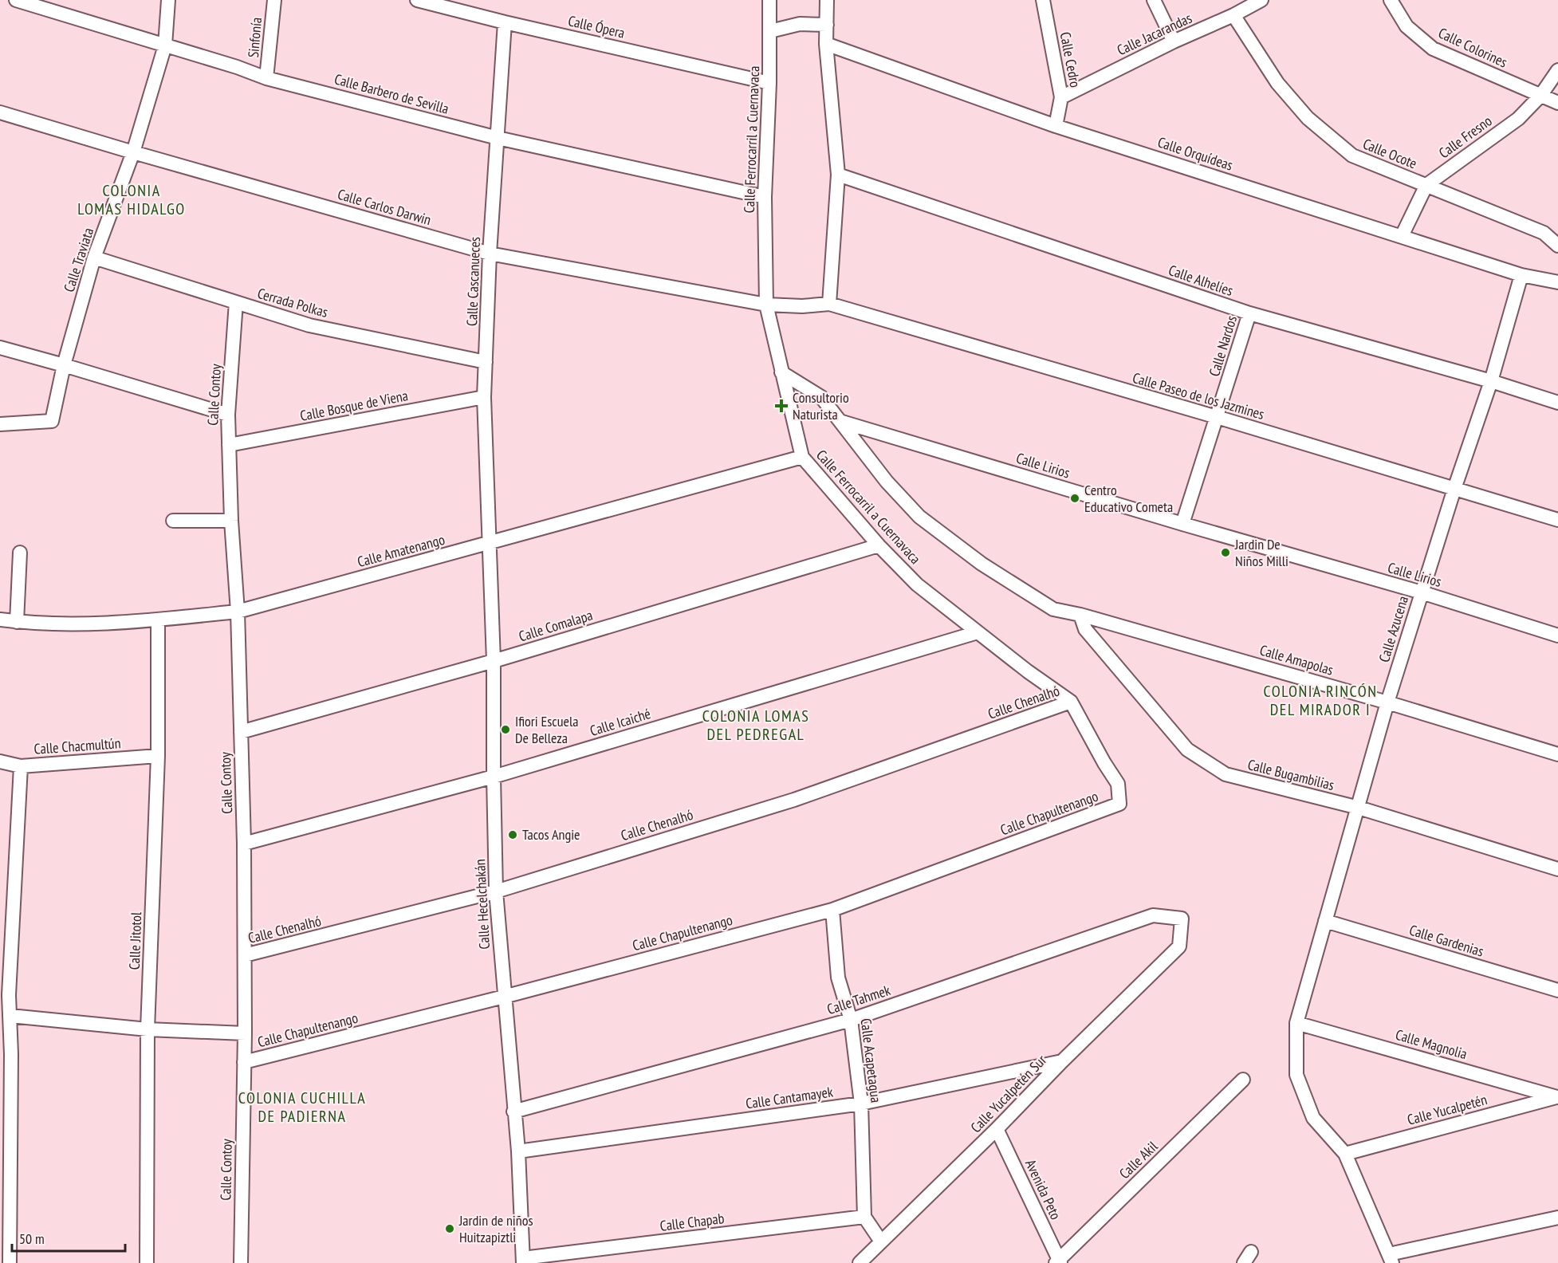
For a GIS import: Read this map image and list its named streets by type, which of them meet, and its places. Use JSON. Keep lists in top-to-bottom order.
{
  "streets": {
    "street": [
      "Calle Ópera",
      "Calle Jacarandas",
      "Sinfonía",
      "Calle Colorines",
      "Calle Cedro",
      "Calle Barbero de Sevilla",
      "Calle Fresno",
      "Calle Ferrocarril a Cuernavaca",
      "Calle Orquídeas",
      "Calle Ocote",
      "Calle Carlos Darwin",
      "Calle Traviata",
      "Calle Alhelíes",
      "Calle Cascanueces",
      "Cerrada Polkas",
      "Calle Nardos",
      "Calle Contoy",
      "Calle Paseo de los Jazmines",
      "Calle Bosque de Viena",
      "Calle Lirios",
      "Calle Amatenango",
      "Calle Comalapa",
      "Calle Azucena",
      "Calle Amapolas",
      "Calle Chenalhó",
      "Calle Icaiché",
      "Calle Chacmultún",
      "Calle Bugambilias",
      "Calle Chapultenango",
      "Calle Hecelchakán",
      "Calle Jitotol",
      "Calle Gardenias",
      "Calle Tahmek",
      "Calle Magnolia",
      "Calle Acapetagua",
      "Calle Yucalpetén Sur",
      "Calle Cantamayek",
      "Calle Yucalpetén",
      "Calle Akil",
      "Avenida Peto",
      "Calle Chapab"
    ]
  },
  "crossings": [
    ["Calle Ópera", "Calle Ferrocarril a Cuernavaca"],
    ["Calle Ópera", "Calle Cascanueces"],
    ["Calle Jacarandas", "Calle Cedro"],
    ["Calle Jacarandas", "Calle Ocote"],
    ["Sinfonía", "Calle Barbero de Sevilla"],
    ["Calle Colorines", "Calle Fresno"],
    ["Calle Cedro", "Calle Orquídeas"],
    ["Calle Barbero de Sevilla", "Calle Ferrocarril a Cuernavaca"],
    ["Calle Barbero de Sevilla", "Calle Traviata"],
    ["Calle Barbero de Sevilla", "Calle Cascanueces"],
    ["Calle Fresno", "Calle Orquídeas"],
    ["Calle Fresno", "Calle Ocote"],
    ["Calle Ferrocarril a Cuernavaca", "Calle Carlos Darwin"],
    ["Calle Ferrocarril a Cuernavaca", "Calle Amatenango"],
    ["Calle Ferrocarril a Cuernavaca", "Calle Comalapa"],
    ["Calle Ferrocarril a Cuernavaca", "Calle Chenalhó"],
    ["Calle Ferrocarril a Cuernavaca", "Calle Icaiché"],
    ["Calle Ferrocarril a Cuernavaca", "Calle Chapultenango"],
    ["Calle Orquídeas", "Calle Azucena"],
    ["Calle Carlos Darwin", "Calle Traviata"],
    ["Calle Carlos Darwin", "Calle Cascanueces"],
    ["Calle Carlos Darwin", "Calle Paseo de los Jazmines"],
    ["Calle Traviata", "Cerrada Polkas"],
    ["Calle Alhelíes", "Calle Nardos"],
    ["Calle Alhelíes", "Calle Azucena"],
    ["Calle Cascanueces", "Cerrada Polkas"],
    ["Calle Cascanueces", "Calle Bosque de Viena"],
    ["Calle Cascanueces", "Calle Amatenango"],
    ["Calle Cascanueces", "Calle Hecelchakán"],
    ["Cerrada Polkas", "Calle Contoy"],
    ["Calle Nardos", "Calle Paseo de los Jazmines"],
    ["Calle Nardos", "Calle Lirios"],
    ["Calle Contoy", "Calle Bosque de Viena"],
    ["Calle Contoy", "Calle Amatenango"],
    ["Calle Contoy", "Calle Comalapa"],
    ["Calle Contoy", "Calle Chenalhó"],
    ["Calle Contoy", "Calle Icaiché"],
    ["Calle Contoy", "Calle Chapultenango"],
    ["Calle Paseo de los Jazmines", "Calle Azucena"],
    ["Calle Lirios", "Calle Azucena"],
    ["Calle Amatenango", "Calle Hecelchakán"],
    ["Calle Amatenango", "Calle Jitotol"],
    ["Calle Comalapa", "Calle Hecelchakán"],
    ["Calle Azucena", "Calle Amapolas"],
    ["Calle Azucena", "Calle Bugambilias"],
    ["Calle Azucena", "Calle Gardenias"],
    ["Calle Azucena", "Calle Magnolia"],
    ["Calle Amapolas", "Calle Bugambilias"],
    ["Calle Chenalhó", "Calle Hecelchakán"],
    ["Calle Icaiché", "Calle Hecelchakán"],
    ["Calle Chacmultún", "Calle Jitotol"],
    ["Calle Chapultenango", "Calle Hecelchakán"],
    ["Calle Chapultenango", "Calle Jitotol"],
    ["Calle Chapultenango", "Calle Acapetagua"],
    ["Calle Hecelchakán", "Calle Tahmek"],
    ["Calle Hecelchakán", "Calle Cantamayek"],
    ["Calle Hecelchakán", "Calle Chapab"],
    ["Calle Tahmek", "Calle Acapetagua"],
    ["Calle Tahmek", "Calle Yucalpetén Sur"],
    ["Calle Magnolia", "Calle Yucalpetén"],
    ["Calle Acapetagua", "Calle Cantamayek"],
    ["Calle Acapetagua", "Calle Chapab"],
    ["Calle Yucalpetén Sur", "Calle Cantamayek"],
    ["Calle Yucalpetén Sur", "Avenida Peto"],
    ["Calle Akil", "Avenida Peto"]
  ],
  "districts": [
    "COLONIA LOMAS HIDALGO",
    "COLONIA RINCÓN DEL MIRADOR I",
    "COLONIA LOMAS DEL PEDREGAL",
    "COLONIA CUCHILLA DE PADIERNA"
  ],
  "places": {
    "health": ["Consultorio Naturista"],
    "other": [
      "Centro Educativo Cometa",
      "Jardin De Niños Milli",
      "Ifiori Escuela De Belleza",
      "Tacos Angie",
      "Jardin de niños Huitzapiztli"
    ]
  },
  "scale_bar": "50 m"
}
